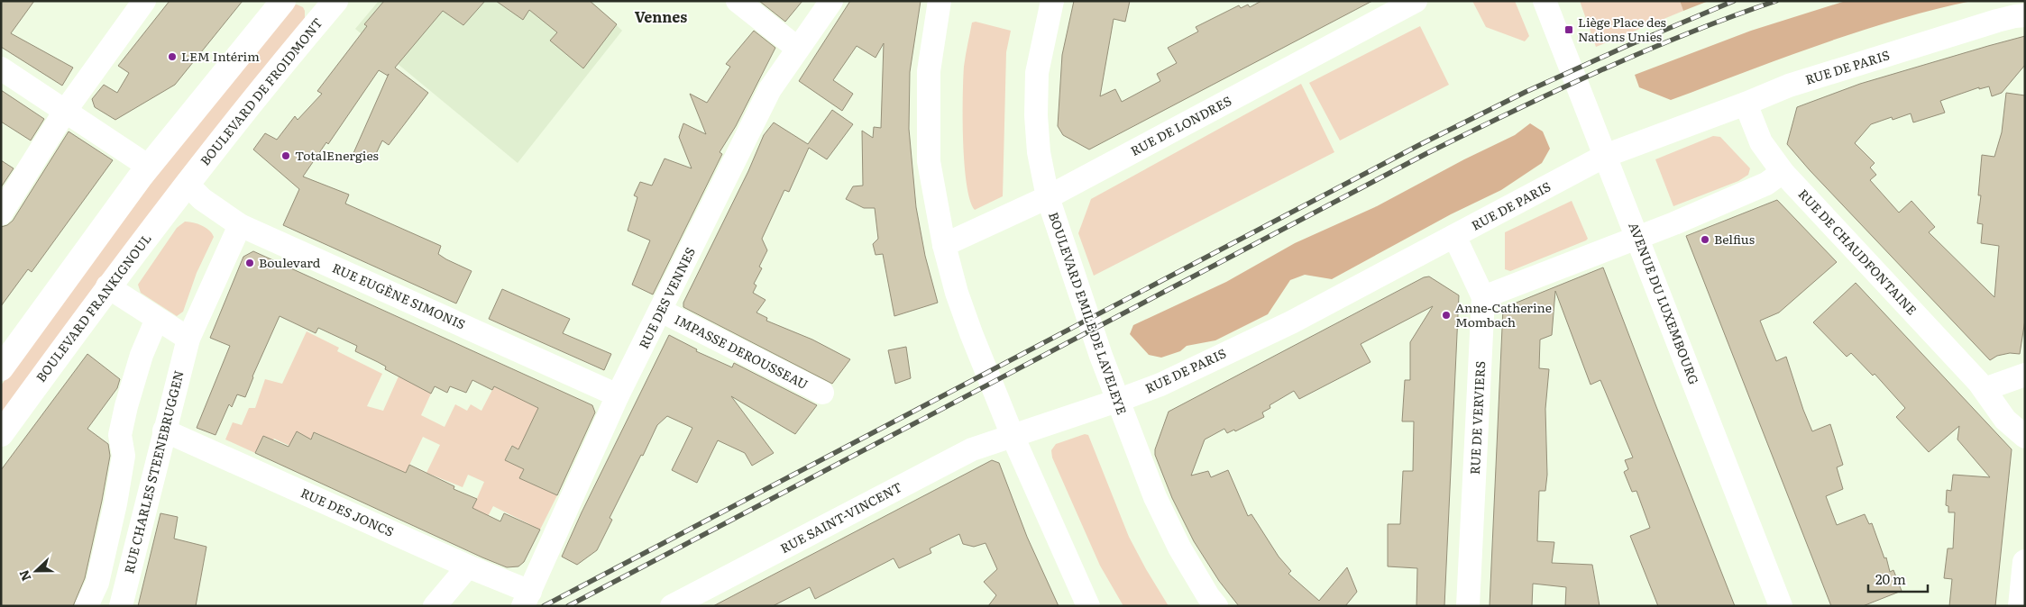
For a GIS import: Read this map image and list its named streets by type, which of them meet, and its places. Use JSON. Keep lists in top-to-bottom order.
{
  "streets": {
    "main road": ["BOULEVARD DE FROIDMONT", "BOULEVARD FRANKIGNOUL"],
    "street": [
      "RUE DE PARIS",
      "RUE DE LONDRES",
      "RUE DE CHAUDFONTAINE",
      "RUE EUGÈNE SIMONIS",
      "RUE DES VENNES",
      "AVENUE DU LUXEMBOURG",
      "BOULEVARD EMILE DE LAVELEYE",
      "IMPASSE DEROUSSEAU",
      "RUE DE VERVIERS",
      "RUE CHARLES STEENEBRUGGEN",
      "RUE DES JONCS",
      "RUE SAINT-VINCENT"
    ]
  },
  "crossings": [
    ["RUE DE PARIS", "RUE DE CHAUDFONTAINE"],
    ["RUE DE PARIS", "AVENUE DU LUXEMBOURG"],
    ["RUE DE PARIS", "BOULEVARD EMILE DE LAVELEYE"],
    ["RUE DE PARIS", "RUE DE VERVIERS"],
    ["RUE DE PARIS", "RUE SAINT-VINCENT"],
    ["BOULEVARD DE FROIDMONT", "RUE EUGÈNE SIMONIS"],
    ["BOULEVARD DE FROIDMONT", "BOULEVARD FRANKIGNOUL"],
    ["RUE DE LONDRES", "BOULEVARD EMILE DE LAVELEYE"],
    ["RUE EUGÈNE SIMONIS", "RUE DES VENNES"],
    ["RUE EUGÈNE SIMONIS", "BOULEVARD FRANKIGNOUL"],
    ["RUE EUGÈNE SIMONIS", "RUE CHARLES STEENEBRUGGEN"],
    ["RUE DES VENNES", "IMPASSE DEROUSSEAU"],
    ["RUE DES VENNES", "RUE DES JONCS"],
    ["RUE CHARLES STEENEBRUGGEN", "RUE DES JONCS"]
  ],
  "districts": ["Vennes"],
  "places": {
    "transit": ["Liège Place des Nations Unies"],
    "other": [
      "LEM Intérim",
      "TotalEnergies",
      "Belfius",
      "Boulevard",
      "Anne-Catherine Mombach"
    ]
  },
  "scale_bar": "20 m",
  "north": "left"
}
